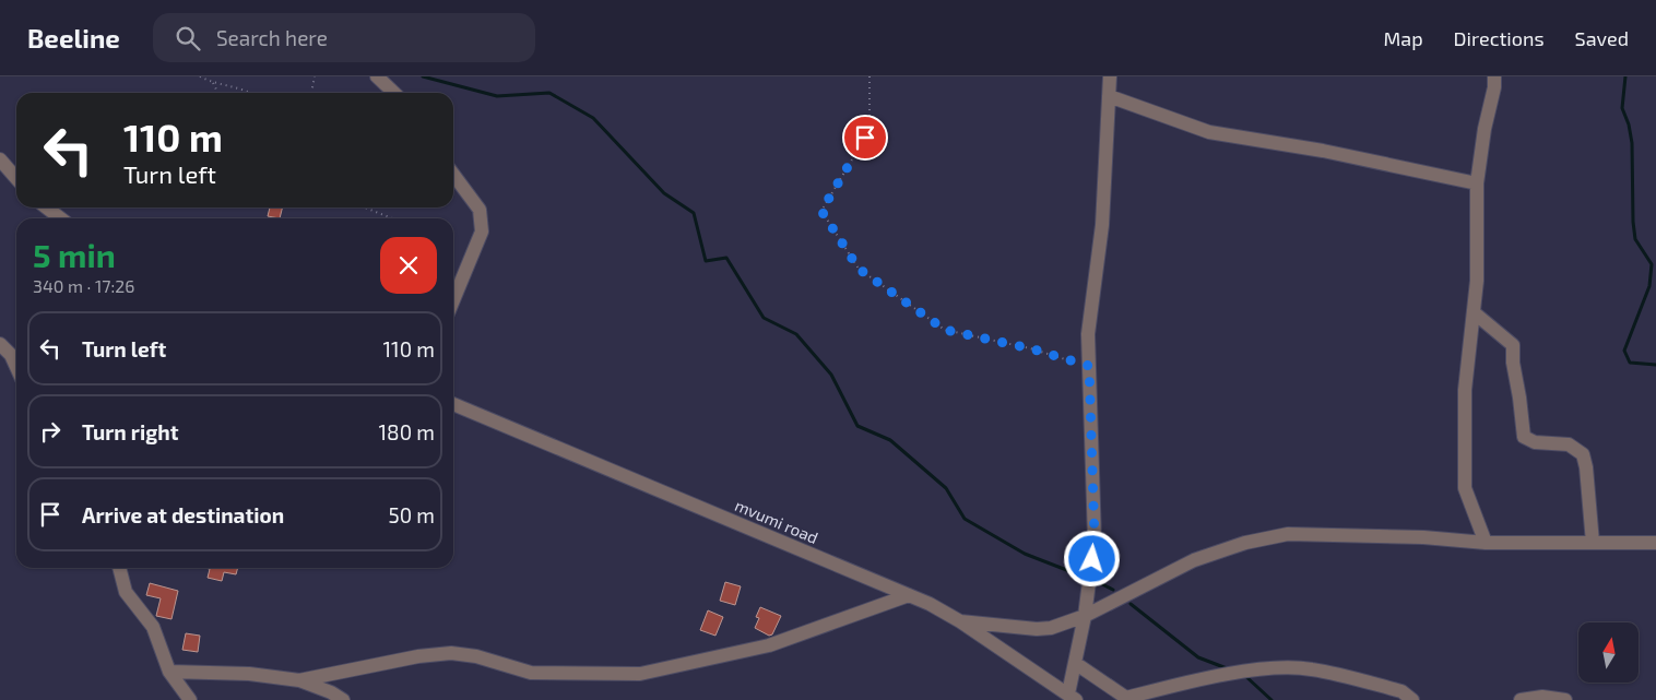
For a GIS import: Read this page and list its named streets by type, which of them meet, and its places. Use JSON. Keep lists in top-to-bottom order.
{
  "streets": {
    "street": ["mvumi road"]
  },
  "north": "top",
  "page": {
    "header": "Beeline",
    "search": "Search here",
    "nav": ["Map", "Directions", "Saved"],
    "turn": ["110 m", "Turn left"],
    "heading": ["5 min", "340 m · 17:26"],
    "list": [
      {
        "name": "Turn left",
        "value": "110 m"
      },
      {
        "name": "Turn right",
        "value": "180 m"
      },
      {
        "name": "Arrive at destination",
        "value": "50 m"
      }
    ]
  }
}
